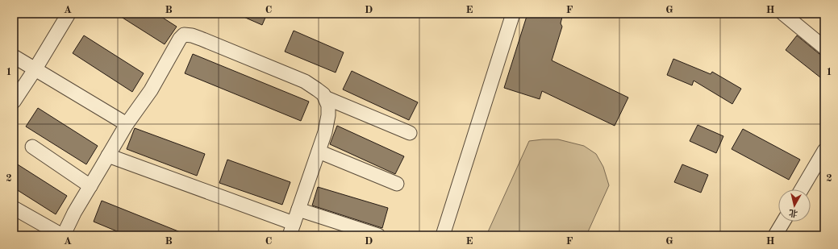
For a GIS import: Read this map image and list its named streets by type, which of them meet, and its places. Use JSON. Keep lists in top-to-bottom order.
{
  "north": "bottom",
  "grid": {
    "columns": [
      "A",
      "B",
      "C",
      "D",
      "E",
      "F",
      "G",
      "H"
    ],
    "rows": ["1", "2"]
  }
}
